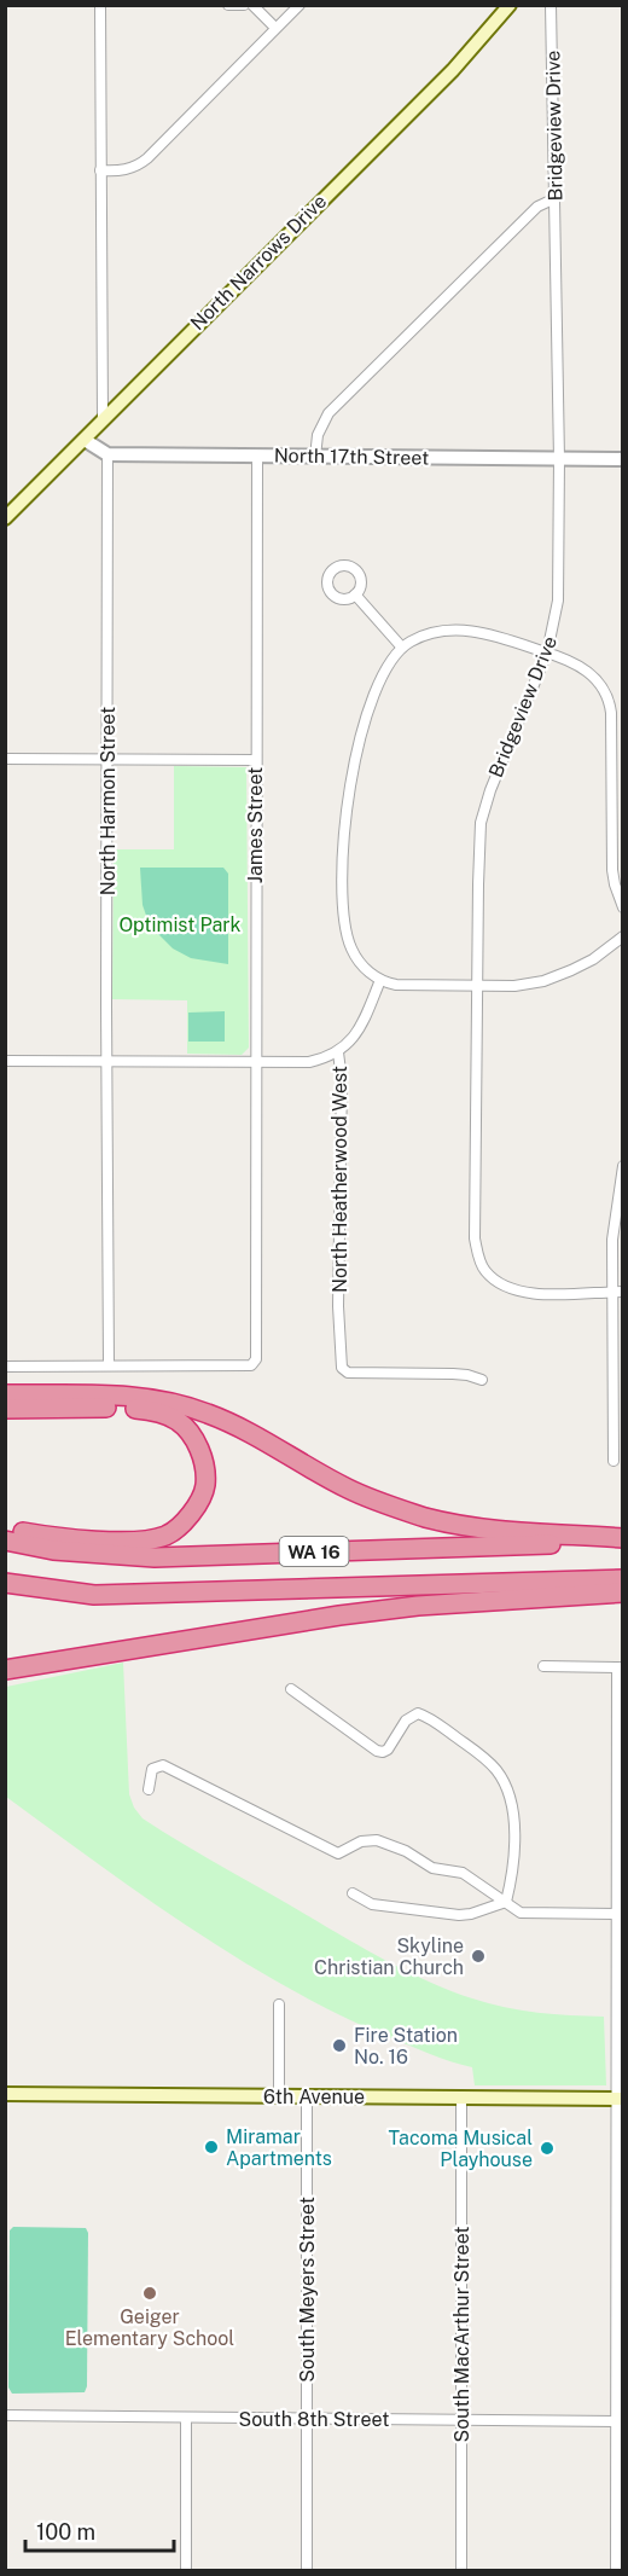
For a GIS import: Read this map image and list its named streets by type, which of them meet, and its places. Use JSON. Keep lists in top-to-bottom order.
{
  "streets": {
    "highway": ["WA 16"],
    "main road": ["North Narrows Drive", "6th Avenue"],
    "street": [
      "Bridgeview Drive",
      "North 17th Street",
      "North Harmon Street",
      "James Street",
      "North Heatherwood West",
      "South Meyers Street",
      "South MacArthur Street",
      "South 8th Street"
    ]
  },
  "crossings": [
    ["Bridgeview Drive", "North 17th Street"],
    ["North 17th Street", "North Harmon Street"],
    ["North 17th Street", "James Street"],
    ["North Harmon Street", "James Street"],
    ["6th Avenue", "South Meyers Street"],
    ["6th Avenue", "South MacArthur Street"],
    ["South Meyers Street", "South 8th Street"],
    ["South MacArthur Street", "South 8th Street"]
  ],
  "parks": ["Optimist Park"],
  "places": [
    "Skyline Christian Church",
    "Fire Station No. 16",
    "Miramar Apartments",
    "Tacoma Musical Playhouse",
    "Geiger Elementary School"
  ],
  "scale_bar": "100 m"
}
